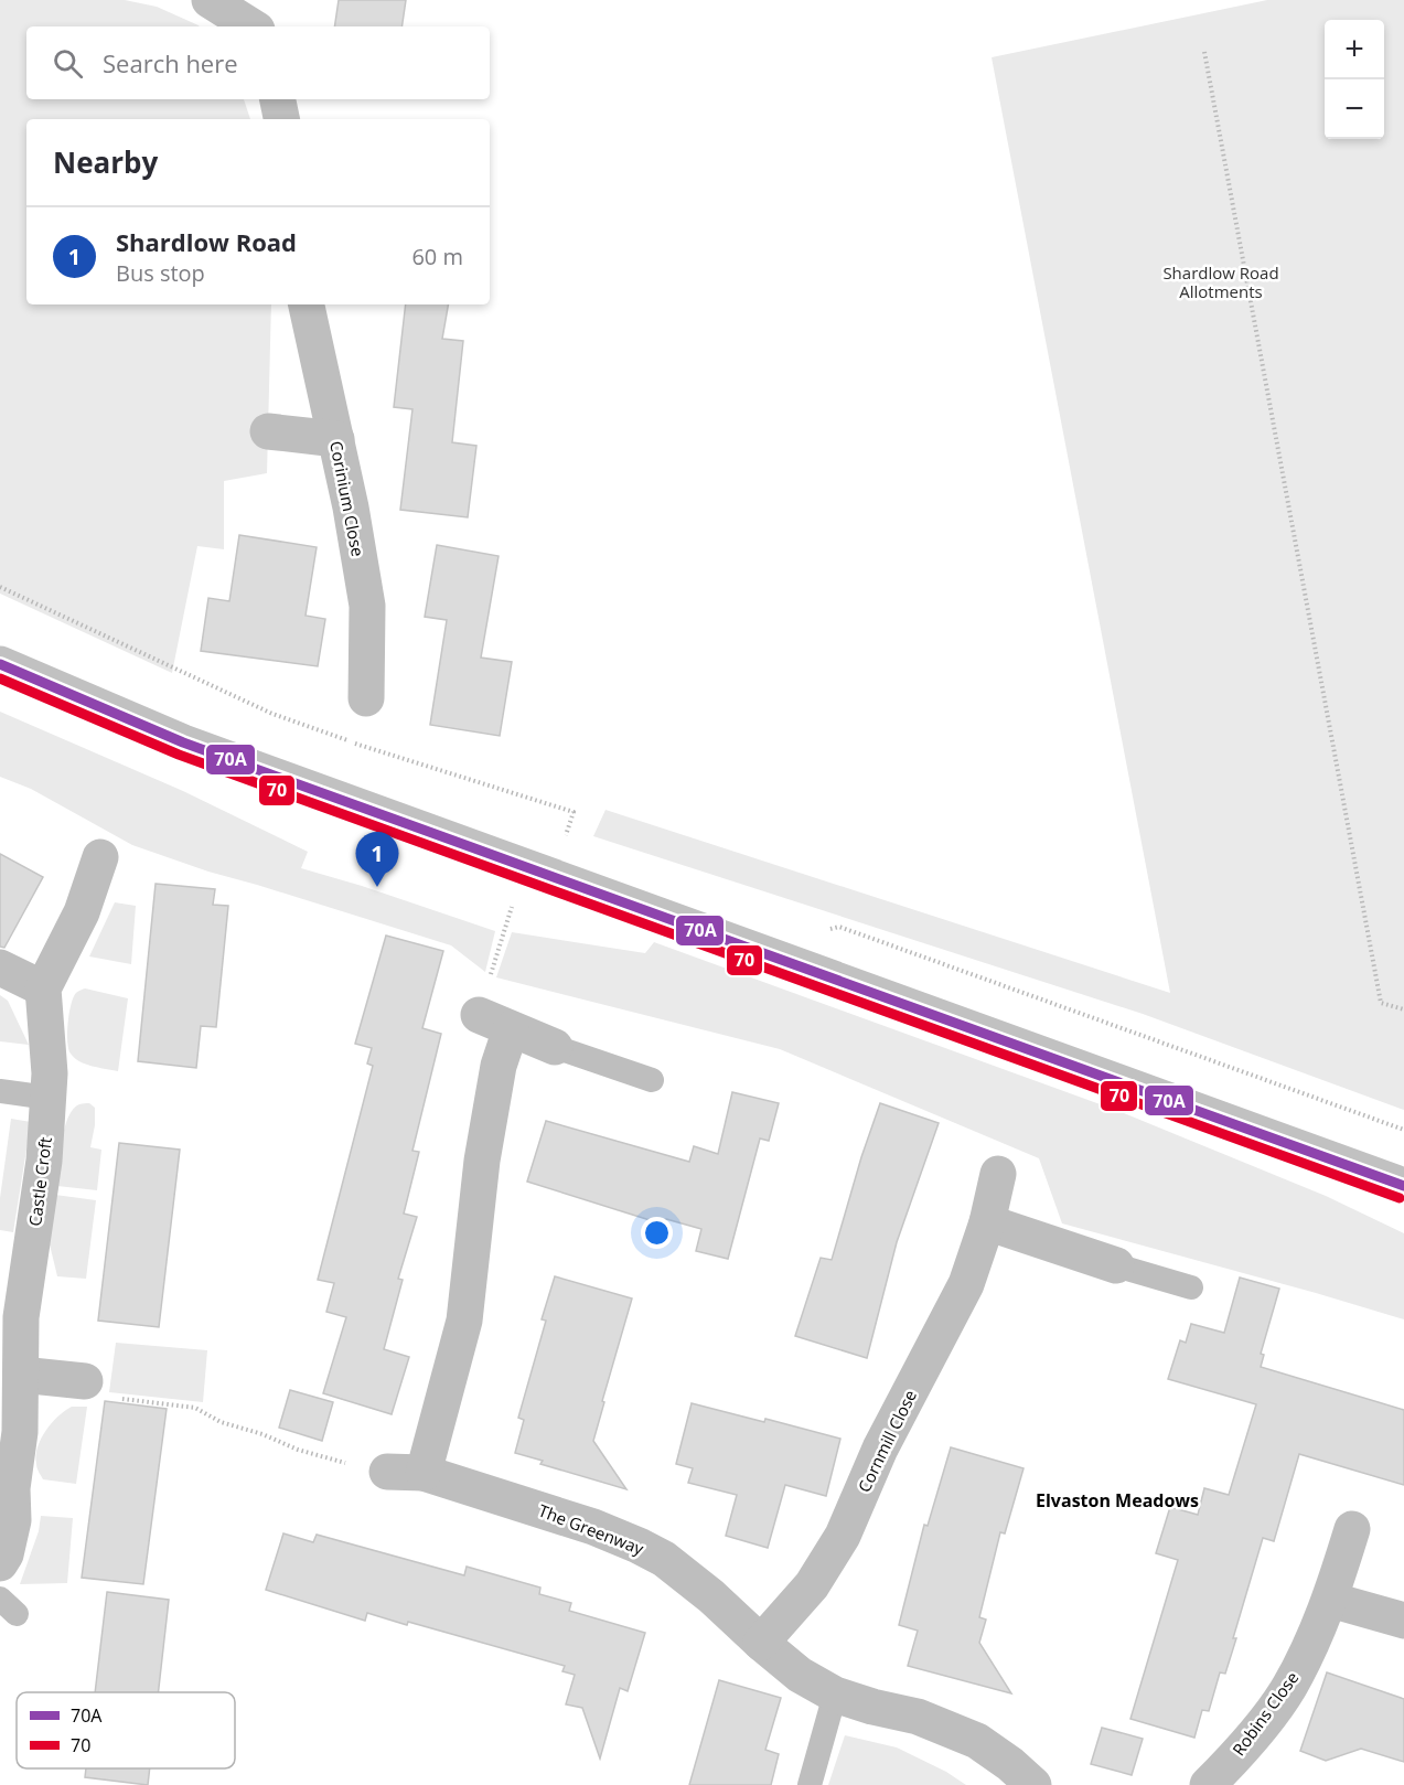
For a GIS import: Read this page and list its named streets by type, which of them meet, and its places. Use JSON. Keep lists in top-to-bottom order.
{
  "streets": {
    "street": [
      "Corinium Close",
      "Castle Croft",
      "Cornmill Close",
      "The Greenway",
      "Robins Close"
    ]
  },
  "crossings": [
    ["Cornmill Close", "The Greenway"]
  ],
  "districts": ["Elvaston Meadows"],
  "parks": ["Shardlow Road Allotments"],
  "lines": ["transit line 70A", "transit line 70"],
  "legend": ["70A", "70"],
  "page": {
    "map_buttons": ["+", "−"],
    "search": "Search here",
    "heading": "Nearby",
    "list": [
      {
        "mark": "1",
        "name": "Shardlow Road",
        "note": "Bus stop",
        "value": "60 m"
      }
    ],
    "pins": "1"
  }
}
